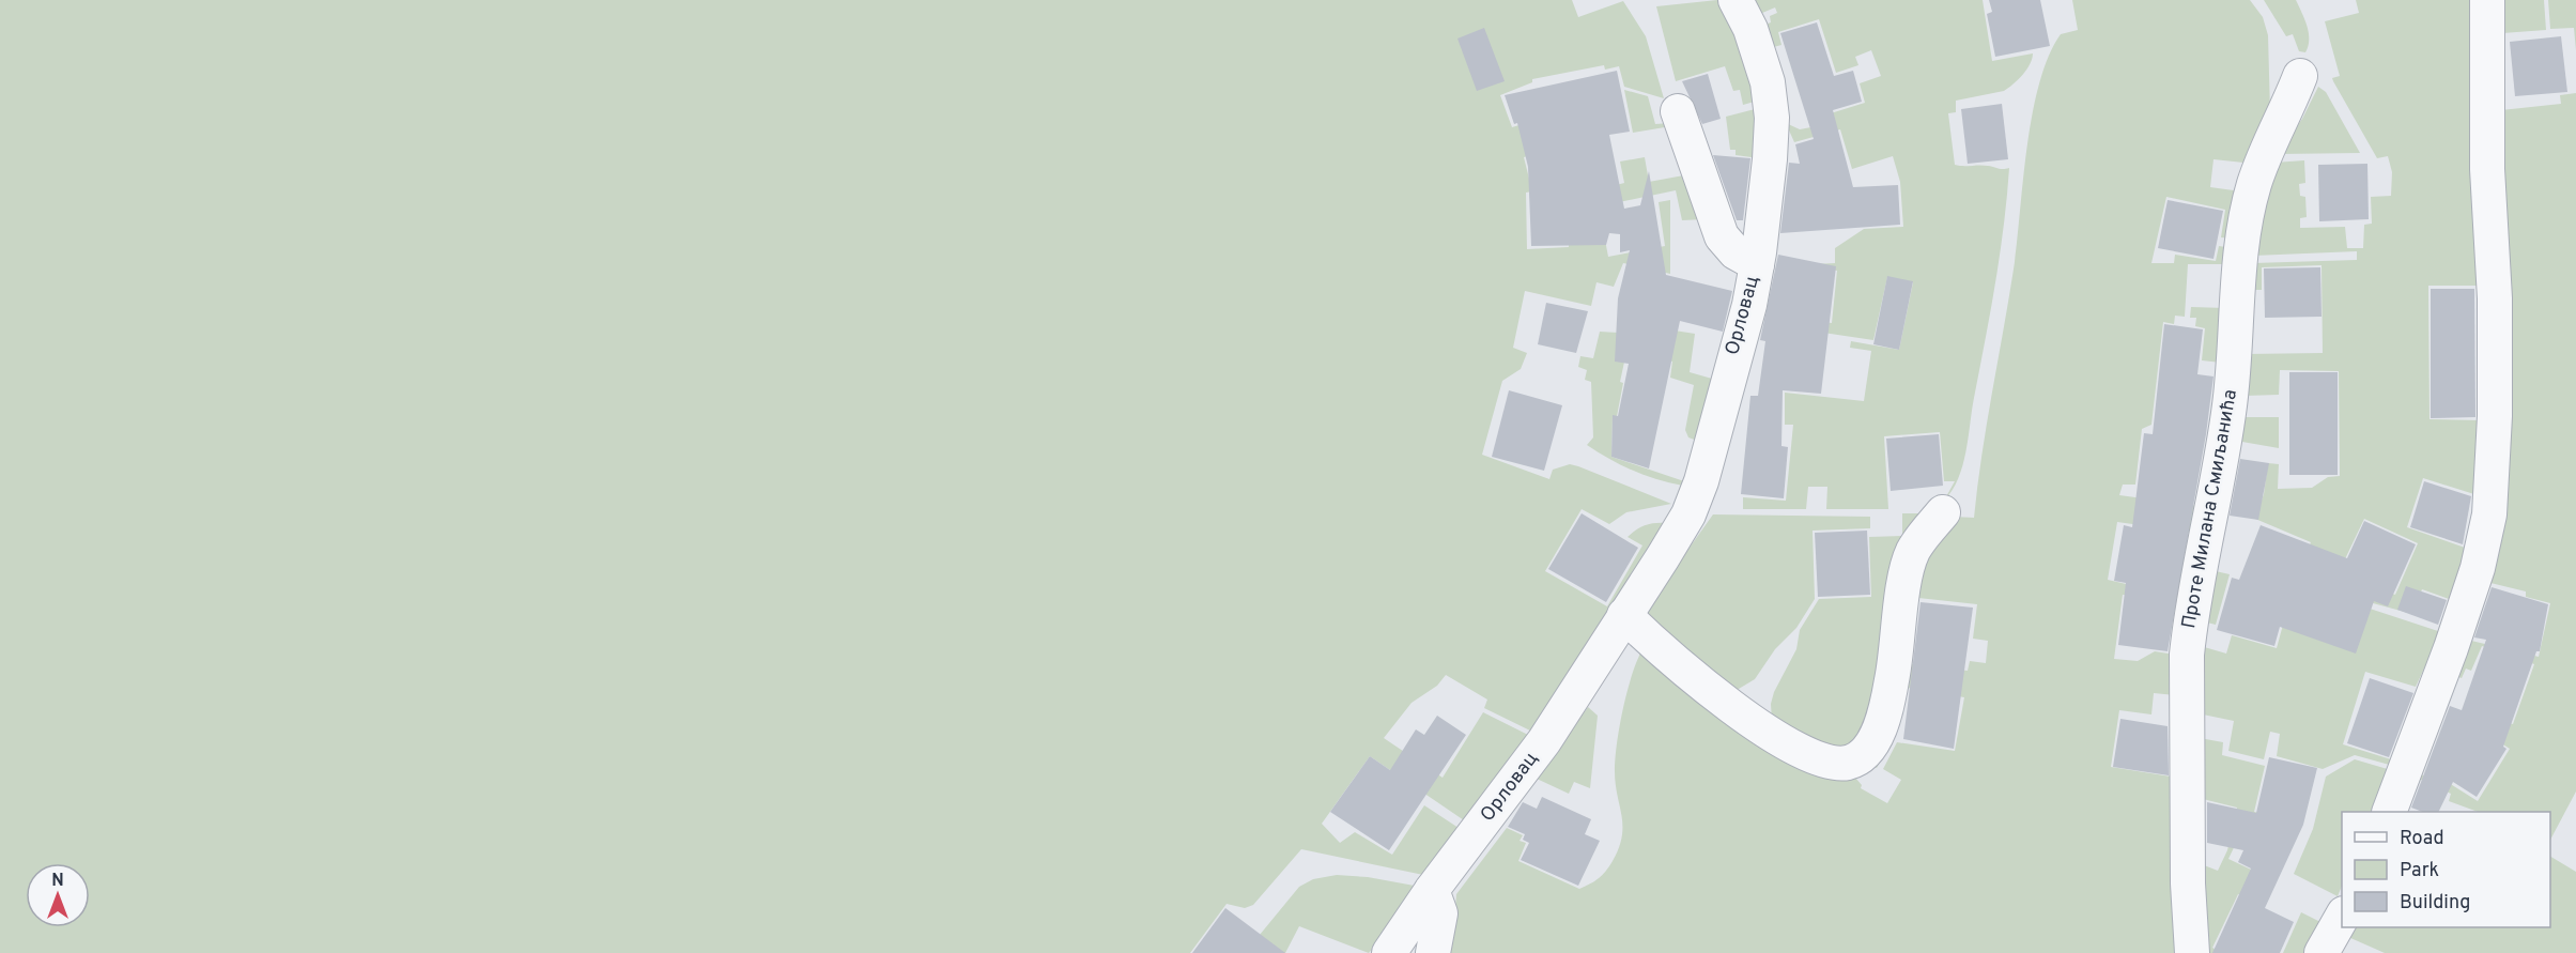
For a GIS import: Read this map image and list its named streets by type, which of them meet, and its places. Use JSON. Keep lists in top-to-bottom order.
{
  "streets": {
    "street": ["Орловац", "Проте Милана Смиљанића"]
  },
  "legend": ["Road", "Park", "Building"],
  "north": "top"
}
